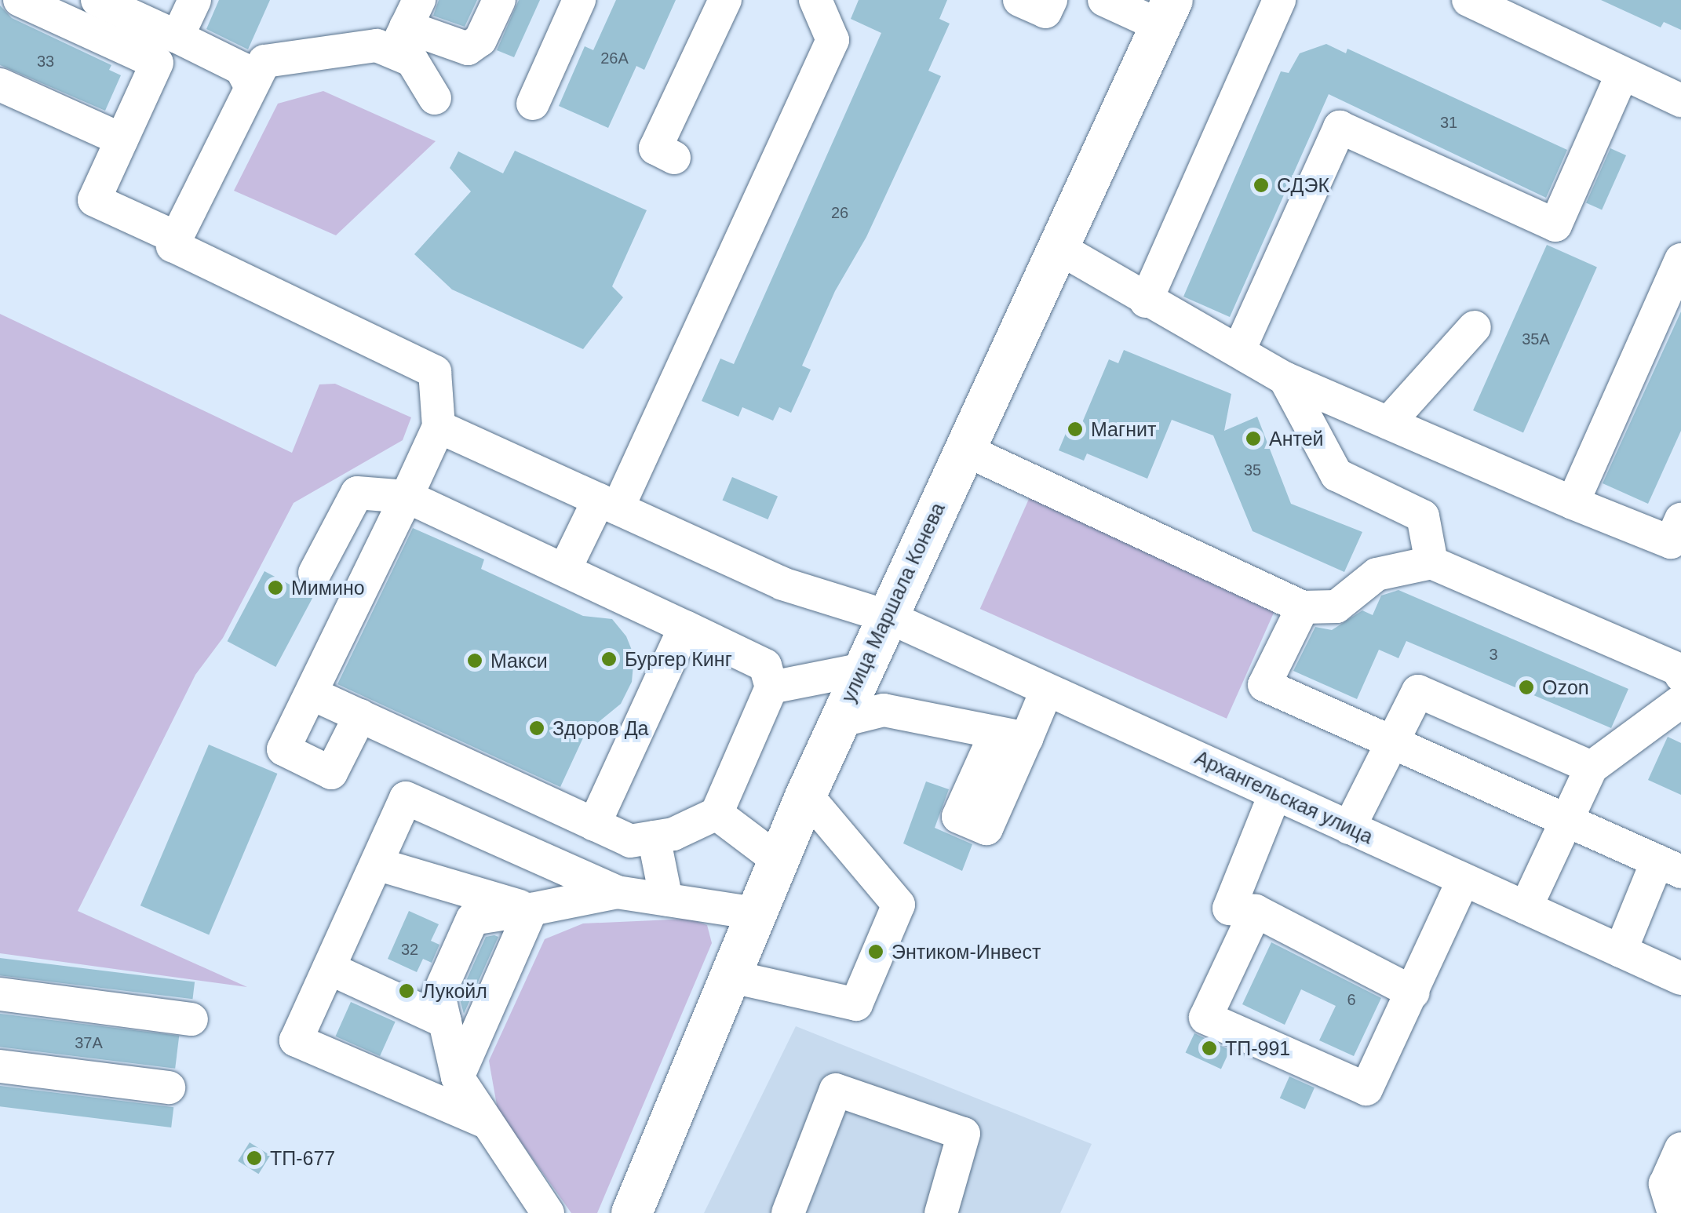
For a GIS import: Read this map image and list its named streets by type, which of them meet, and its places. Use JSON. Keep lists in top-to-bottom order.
{
  "streets": {
    "main road": ["улица Маршала Конева"],
    "street": ["Архангельская улица"]
  },
  "crossings": [
    ["улица Маршала Конева", "Архангельская улица"]
  ],
  "places": [
    "СДЭК",
    "Магнит",
    "Антей",
    "Мимино",
    "Бургер Кинг",
    "Макси",
    "Ozon",
    "Здоров Да",
    "Энтиком-Инвест",
    "Лукойл",
    "ТП-991",
    "ТП-677"
  ],
  "house_numbers": [
    "26А",
    "33",
    "31",
    "26",
    "35А",
    "35",
    "3",
    "32",
    "6",
    "37А"
  ]
}
